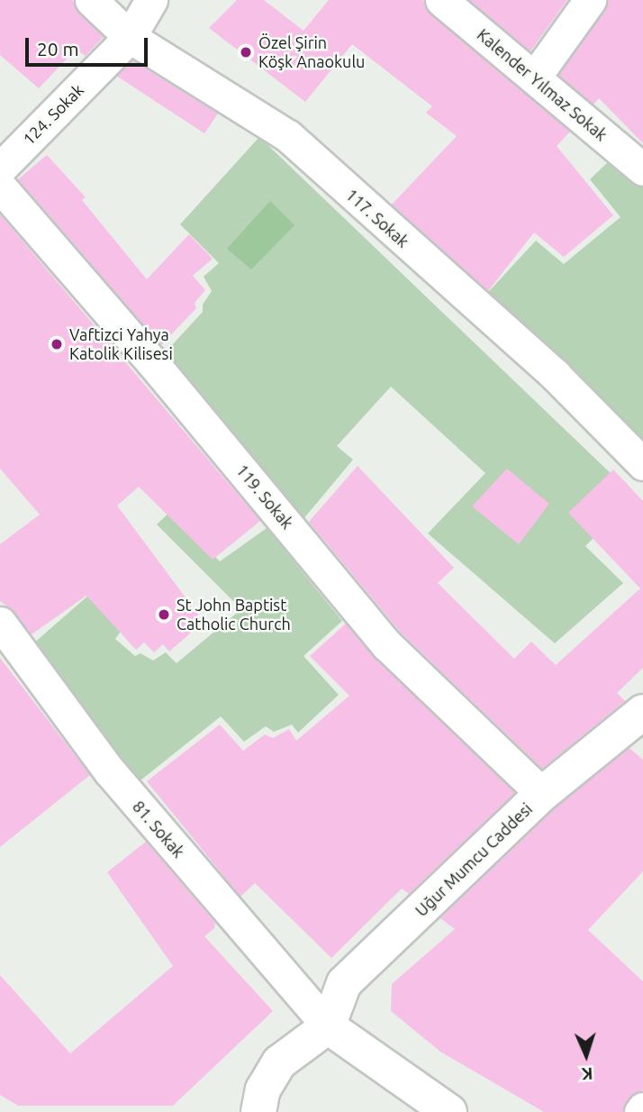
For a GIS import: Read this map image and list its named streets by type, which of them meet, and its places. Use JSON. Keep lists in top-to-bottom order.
{
  "streets": {
    "main road": ["Uğur Mumcu Caddesi"],
    "street": [
      "Kalender Yılmaz Sokak",
      "124. Sokak",
      "117. Sokak",
      "119. Sokak",
      "81. Sokak"
    ]
  },
  "crossings": [
    ["124. Sokak", "117. Sokak"],
    ["119. Sokak", "Uğur Mumcu Caddesi"],
    ["81. Sokak", "Uğur Mumcu Caddesi"]
  ],
  "places": ["Özel Şirin Köşk Anaokulu", "Vaftizci Yahya Katolik Kilisesi", "St John Baptist Catholic Church"],
  "scale_bar": "20 m",
  "north": "bottom"
}
